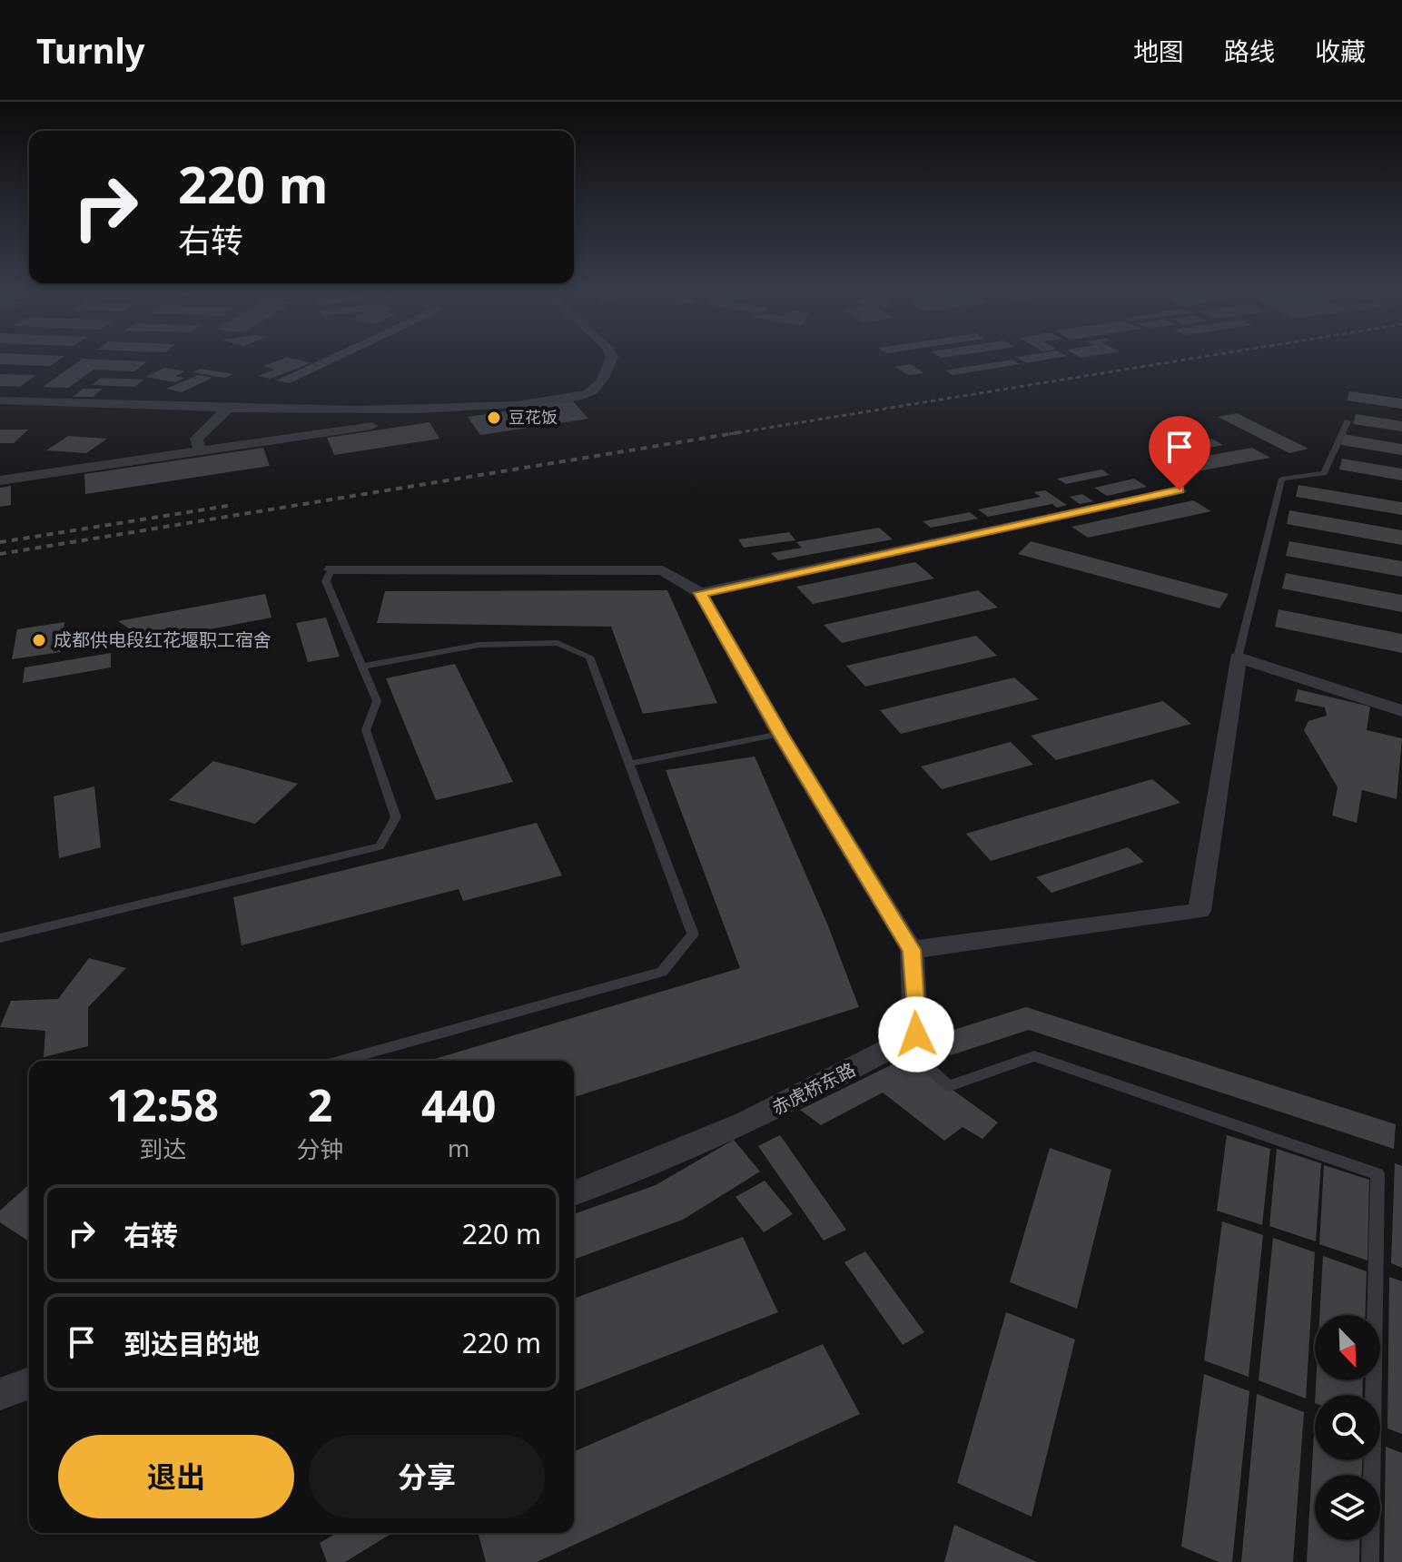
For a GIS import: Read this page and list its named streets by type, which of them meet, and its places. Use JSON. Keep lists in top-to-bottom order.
{
  "streets": {
    "street": ["赤虎桥东路"]
  },
  "places": ["豆花饭", "成都供电段红花堰职工宿舍"],
  "north": "bottom right",
  "page": {
    "header": "Turnly",
    "nav": ["地图", "路线", "收藏"],
    "turn": ["220 m", "右转"],
    "eta": [
      "12:58",
      "到达",
      "2",
      "分钟",
      "440",
      "m"
    ],
    "list": [
      {
        "name": "右转",
        "value": "220 m"
      },
      {
        "name": "到达目的地",
        "value": "220 m"
      }
    ],
    "buttons": ["退出", "分享"]
  }
}
